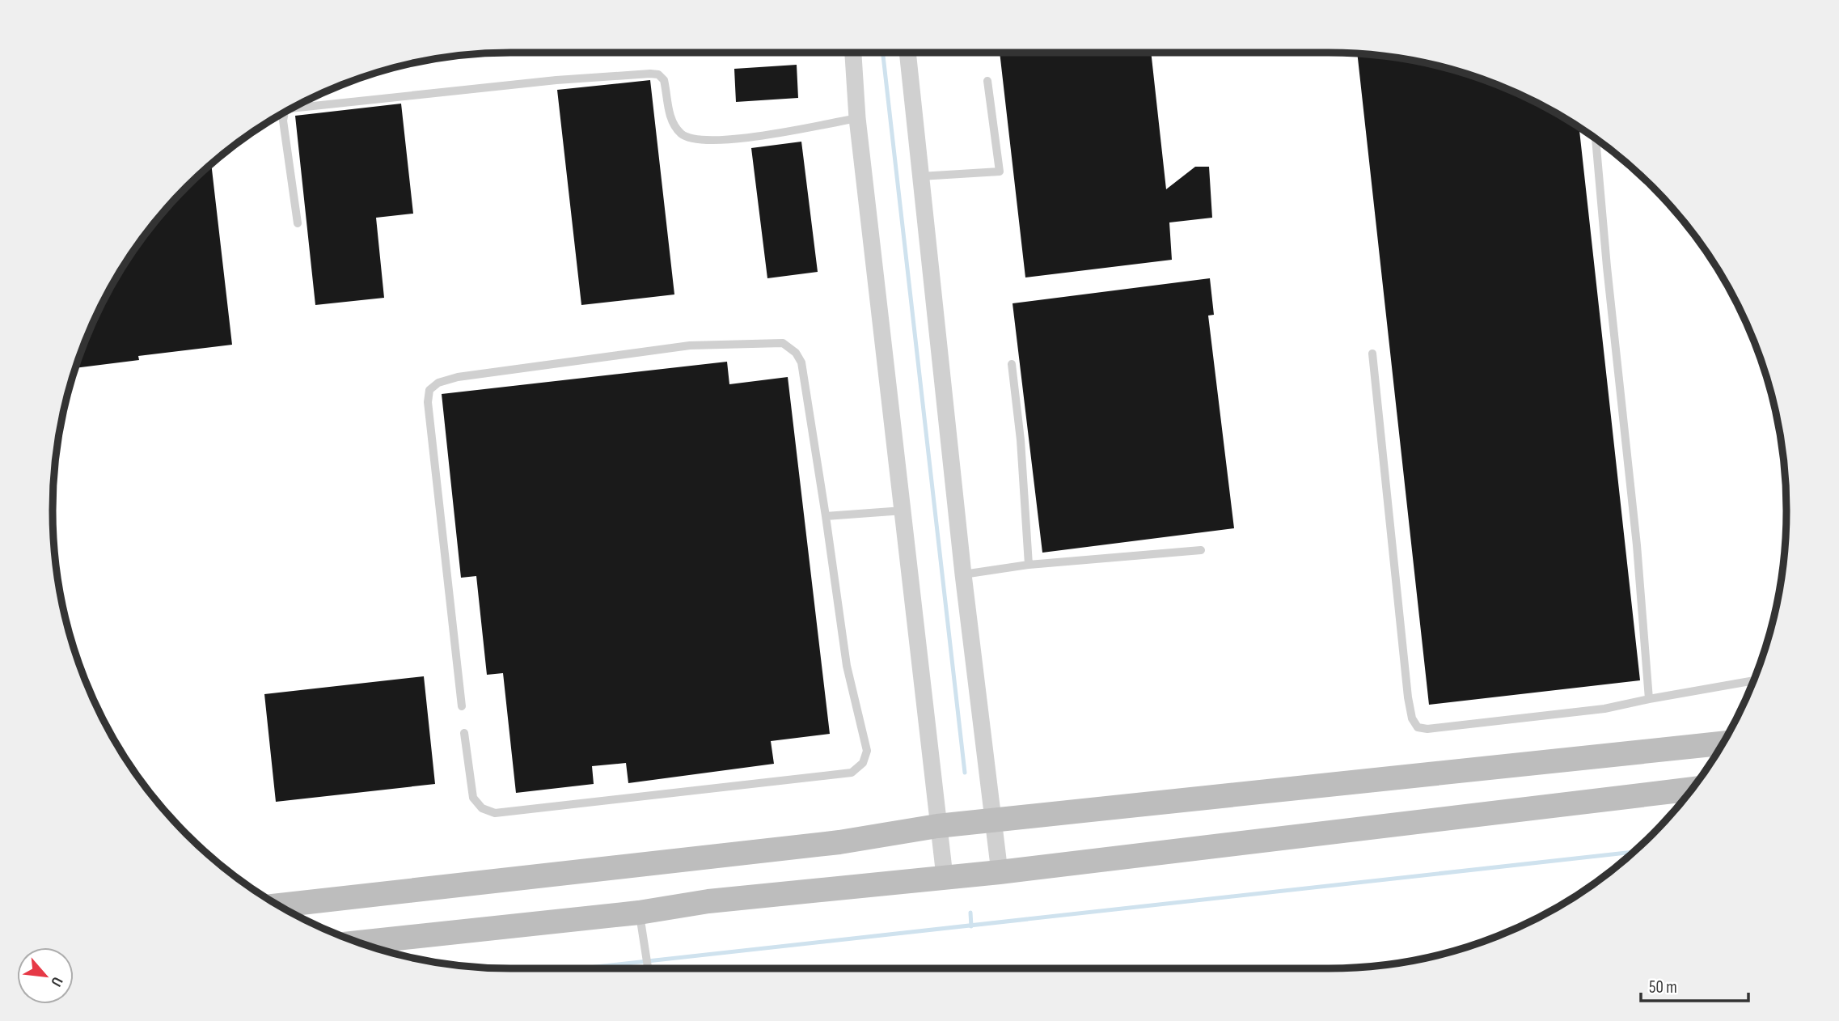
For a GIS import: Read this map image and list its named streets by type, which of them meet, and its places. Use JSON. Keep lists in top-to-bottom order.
{
  "scale_bar": "50 m",
  "north": "bottom right"
}
